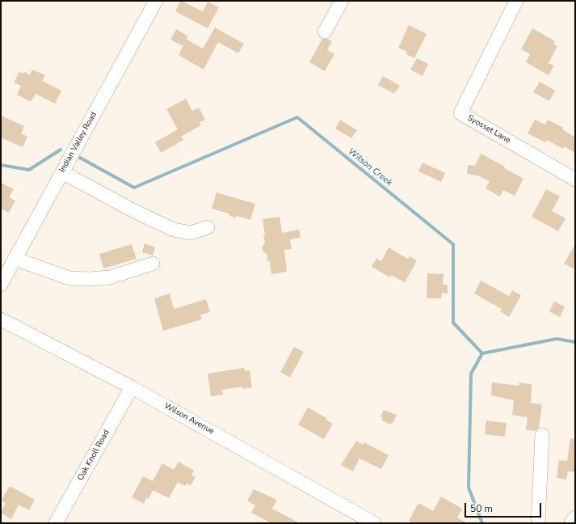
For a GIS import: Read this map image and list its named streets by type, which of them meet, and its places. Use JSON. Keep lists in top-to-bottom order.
{
  "streets": {
    "street": [
      "Syosset Lane",
      "Indian Valley Road",
      "Wilson Avenue",
      "Oak Knoll Road"
    ]
  },
  "crossings": [
    ["Wilson Avenue", "Oak Knoll Road"]
  ],
  "water": ["Wilson Creek"],
  "scale_bar": "50 m"
}
